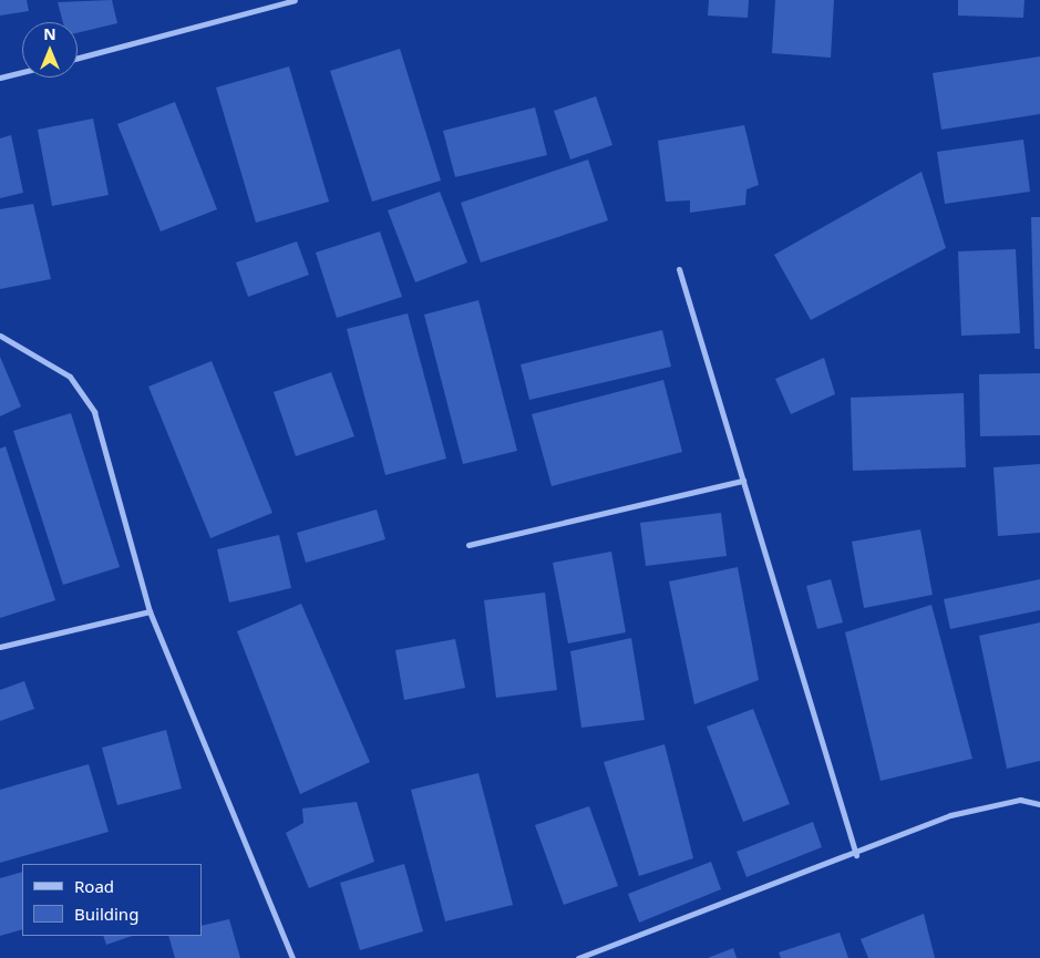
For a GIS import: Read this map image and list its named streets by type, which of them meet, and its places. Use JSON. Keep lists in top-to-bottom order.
{
  "legend": ["Road", "Building"],
  "north": "top"
}
